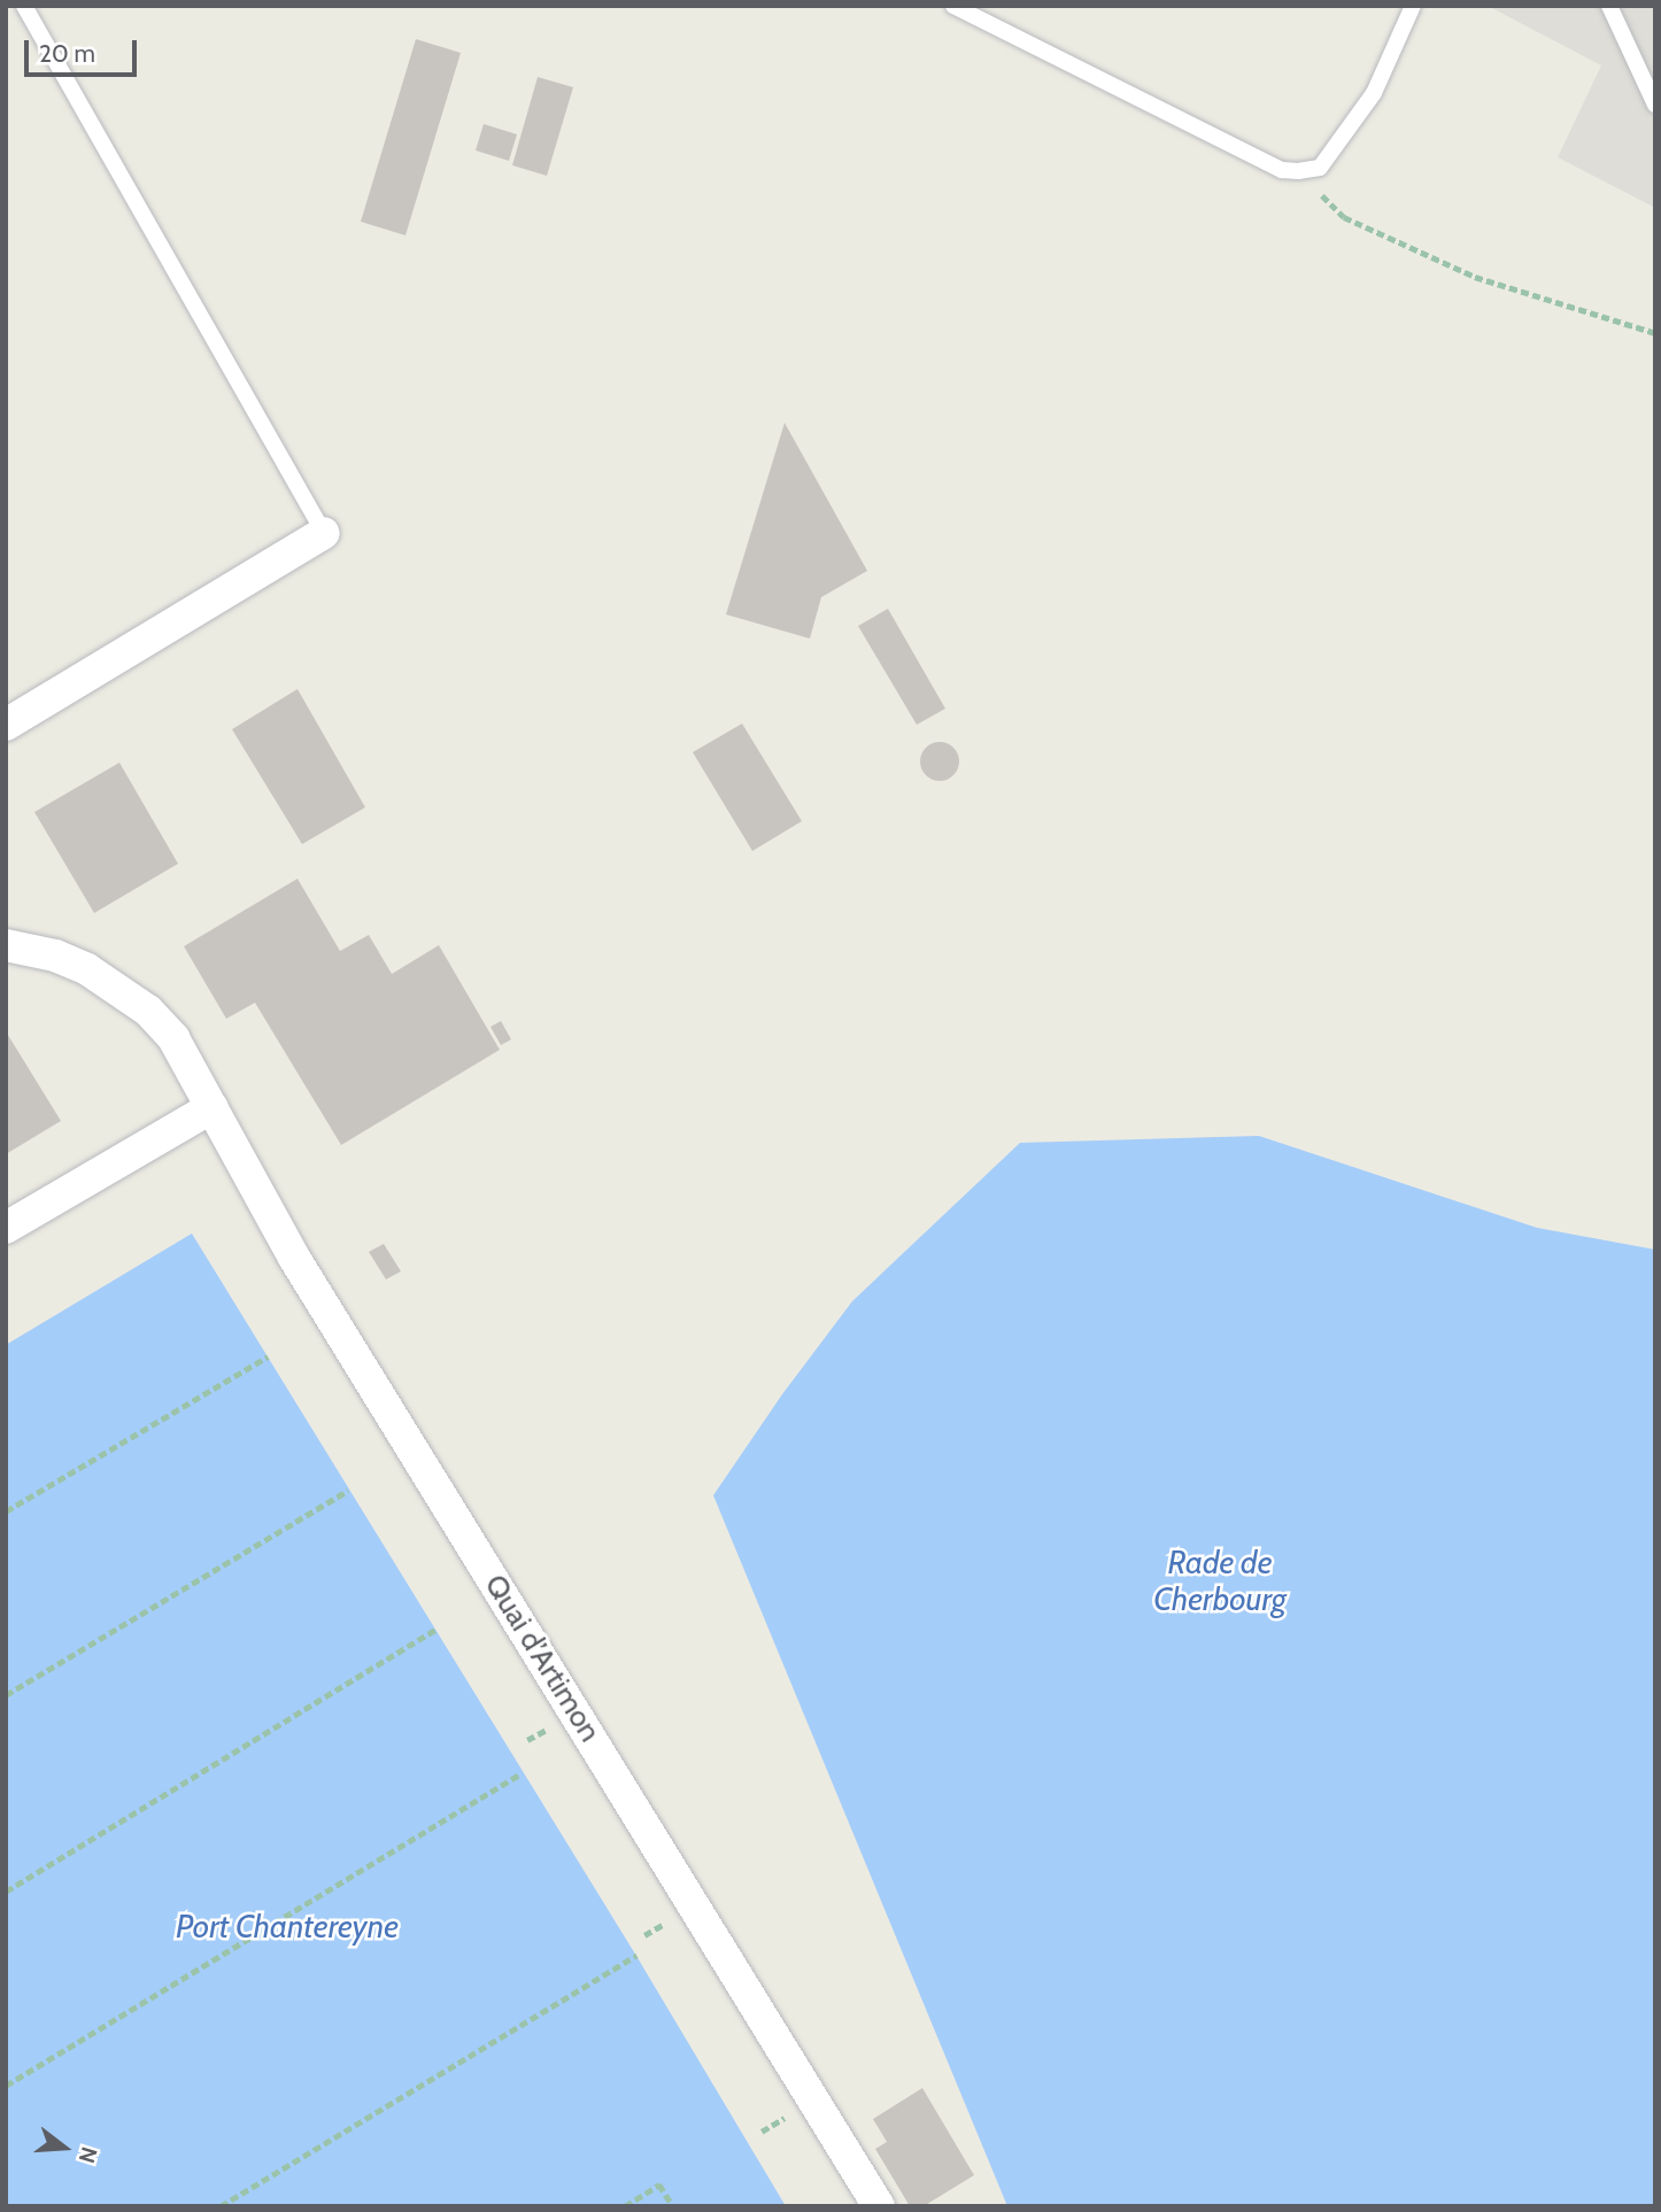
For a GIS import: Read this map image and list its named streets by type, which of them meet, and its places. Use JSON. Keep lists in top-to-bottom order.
{
  "streets": {
    "street": ["Quai d’Artimon"]
  },
  "water": ["Rade de Cherbourg", "Port Chantereyne"],
  "scale_bar": "20 m",
  "north": "right"
}
